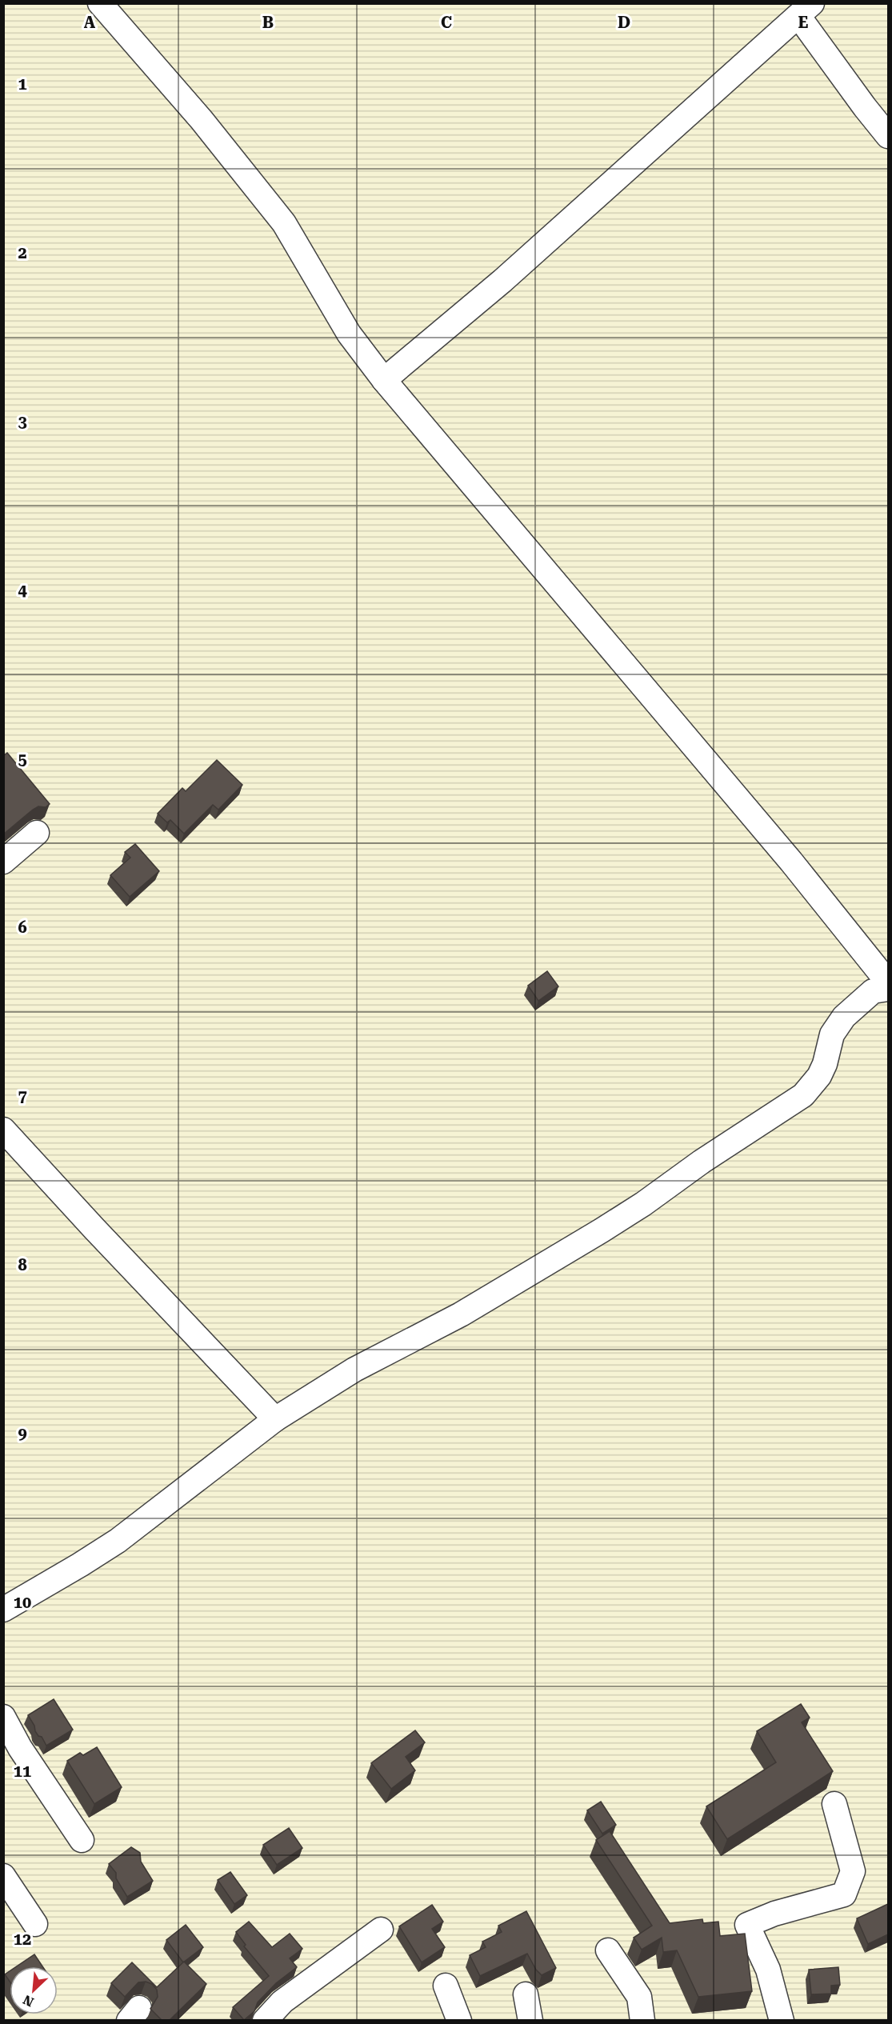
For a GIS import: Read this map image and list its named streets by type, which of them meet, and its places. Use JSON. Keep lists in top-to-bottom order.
{
  "north": "bottom left",
  "grid": {
    "columns": [
      "A",
      "B",
      "C",
      "D",
      "E"
    ],
    "rows": [
      "1",
      "2",
      "3",
      "4",
      "5",
      "6",
      "7",
      "8",
      "9",
      "10",
      "11",
      "12"
    ]
  }
}
